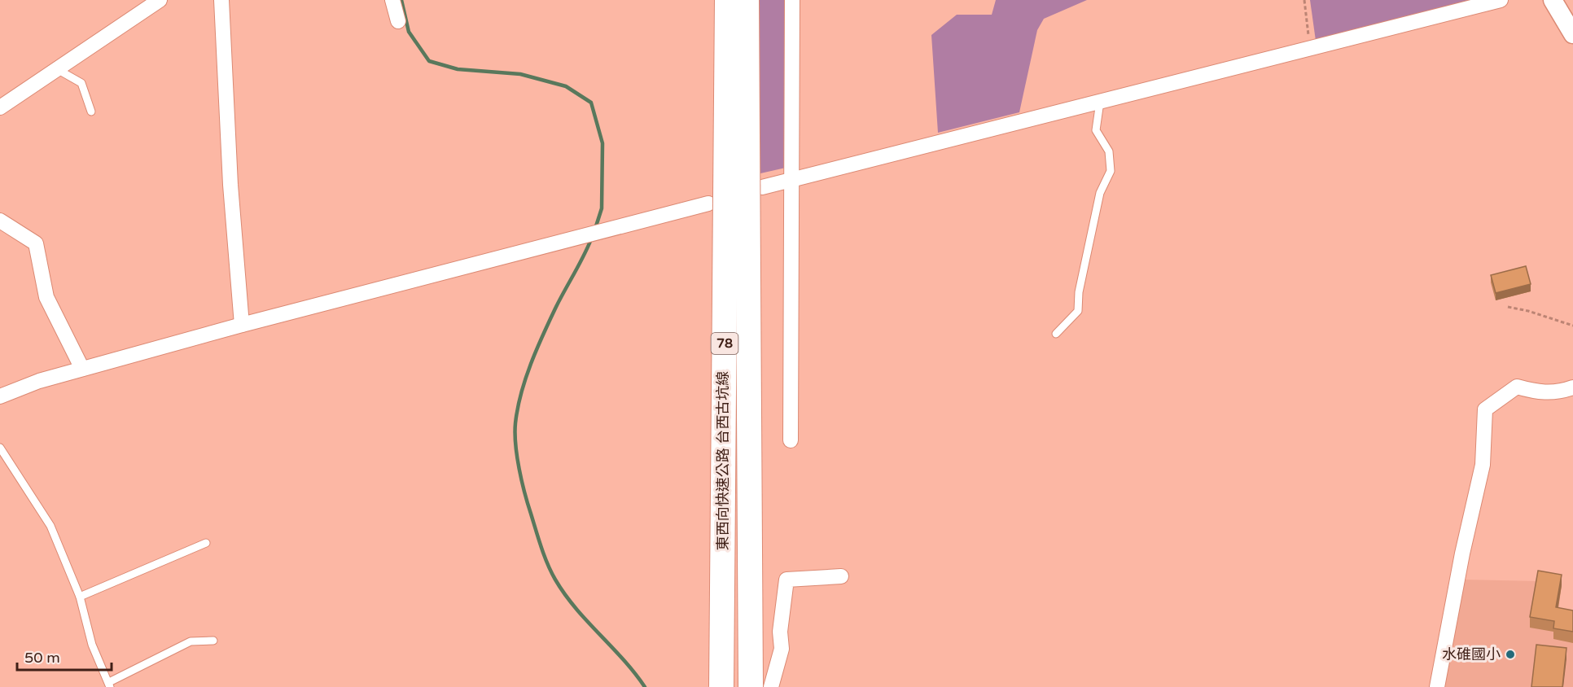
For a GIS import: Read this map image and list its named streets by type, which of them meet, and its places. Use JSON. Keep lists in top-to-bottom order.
{
  "streets": {
    "highway": ["78", "東西向快速公路 台西古坑線"]
  },
  "places": ["水碓國小"],
  "scale_bar": "50 m"
}
